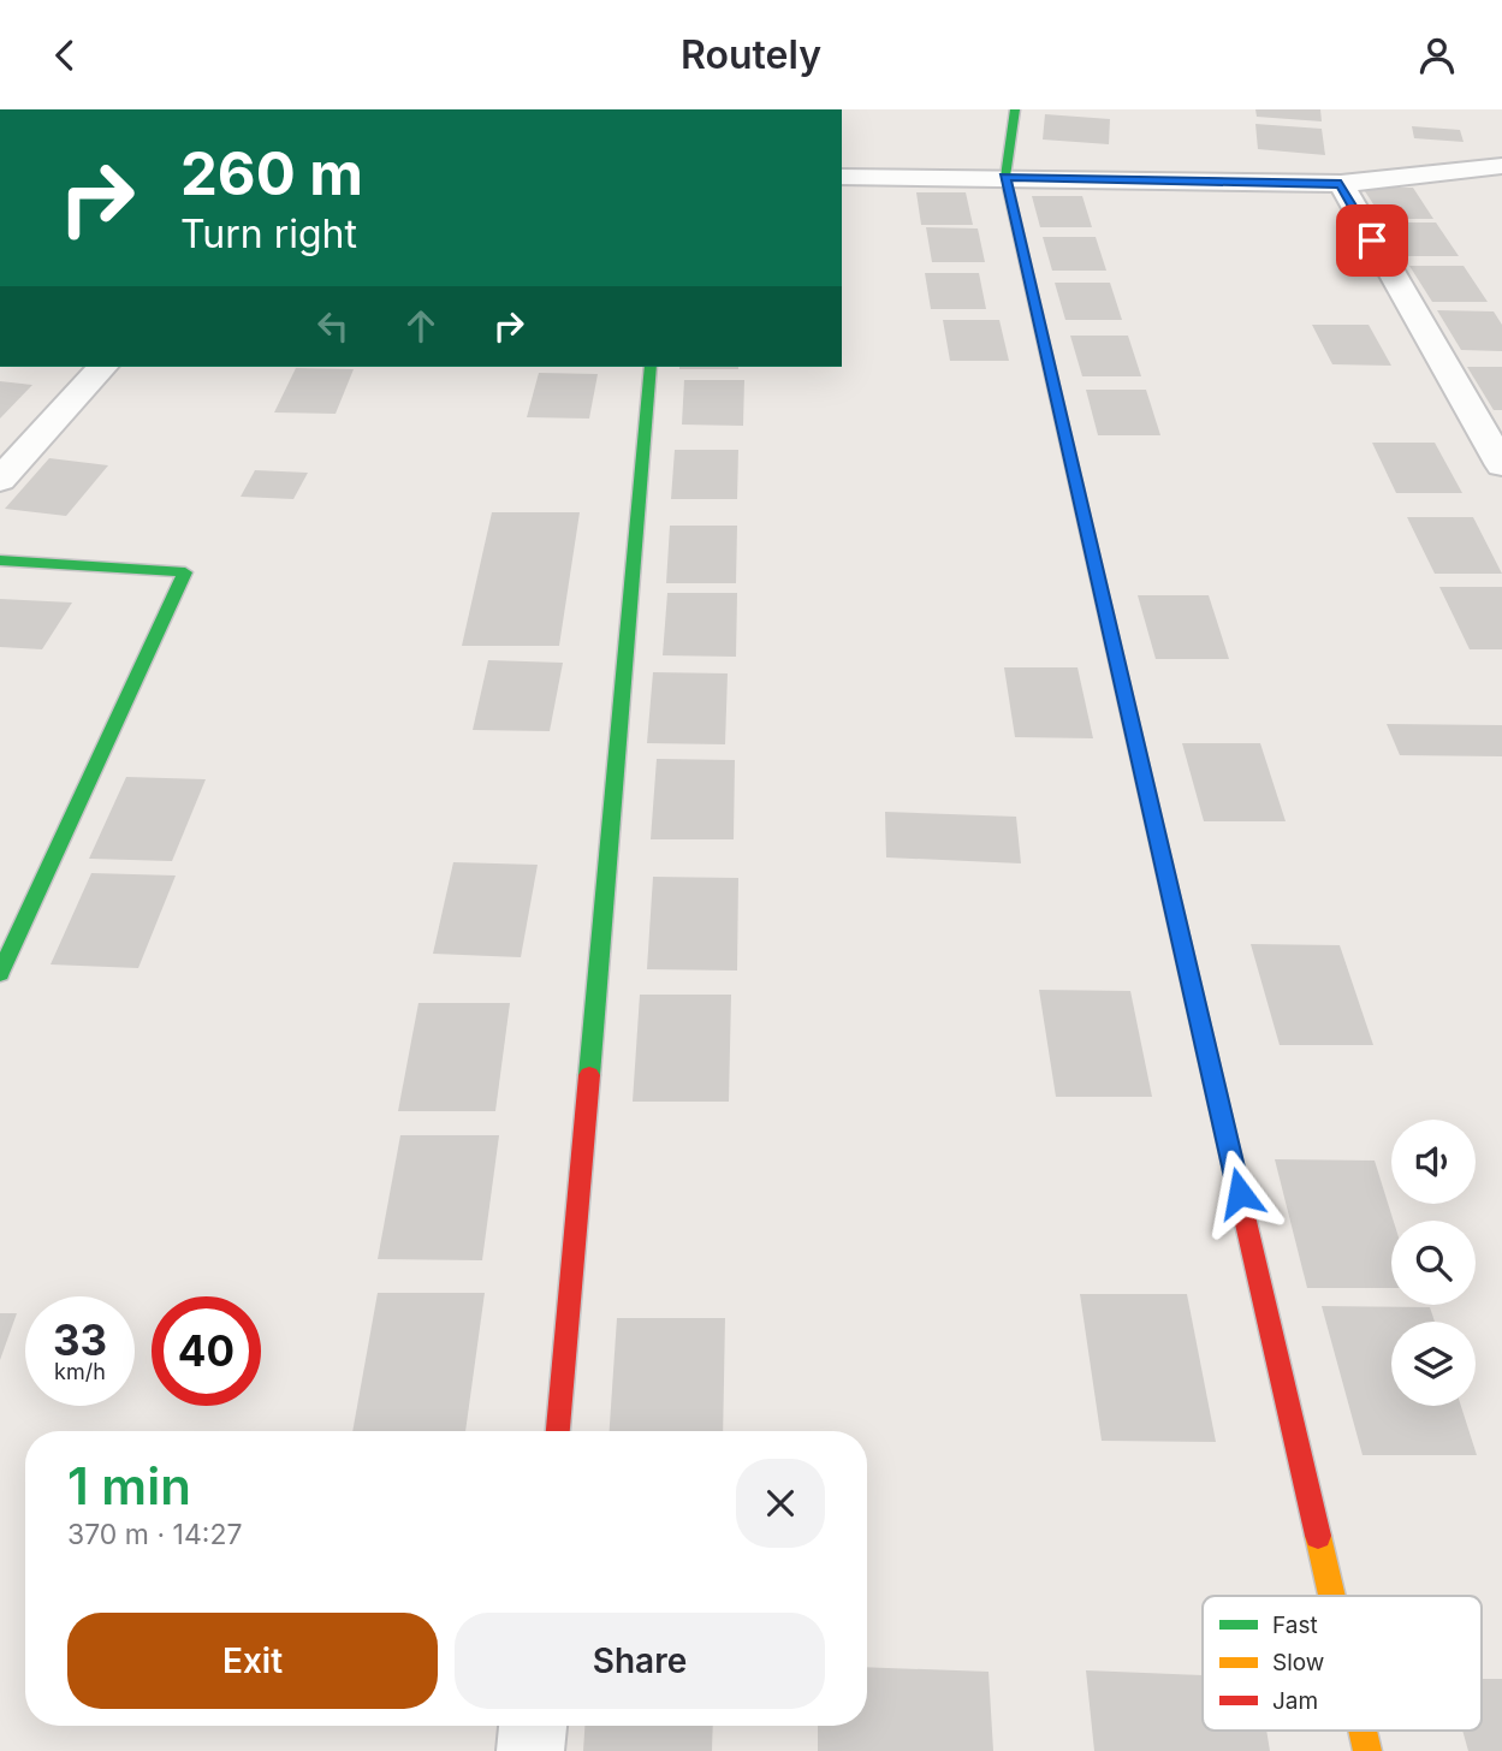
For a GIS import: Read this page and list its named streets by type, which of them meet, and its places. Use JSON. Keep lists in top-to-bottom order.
{
  "legend": ["Fast", "Slow", "Jam"],
  "page": {
    "header": "Routely",
    "turn": ["260 m", "Turn right"],
    "speed": "33 km/h",
    "limit": "40",
    "heading": ["1 min", "370 m · 14:27"],
    "buttons": ["Exit", "Share"]
  }
}
